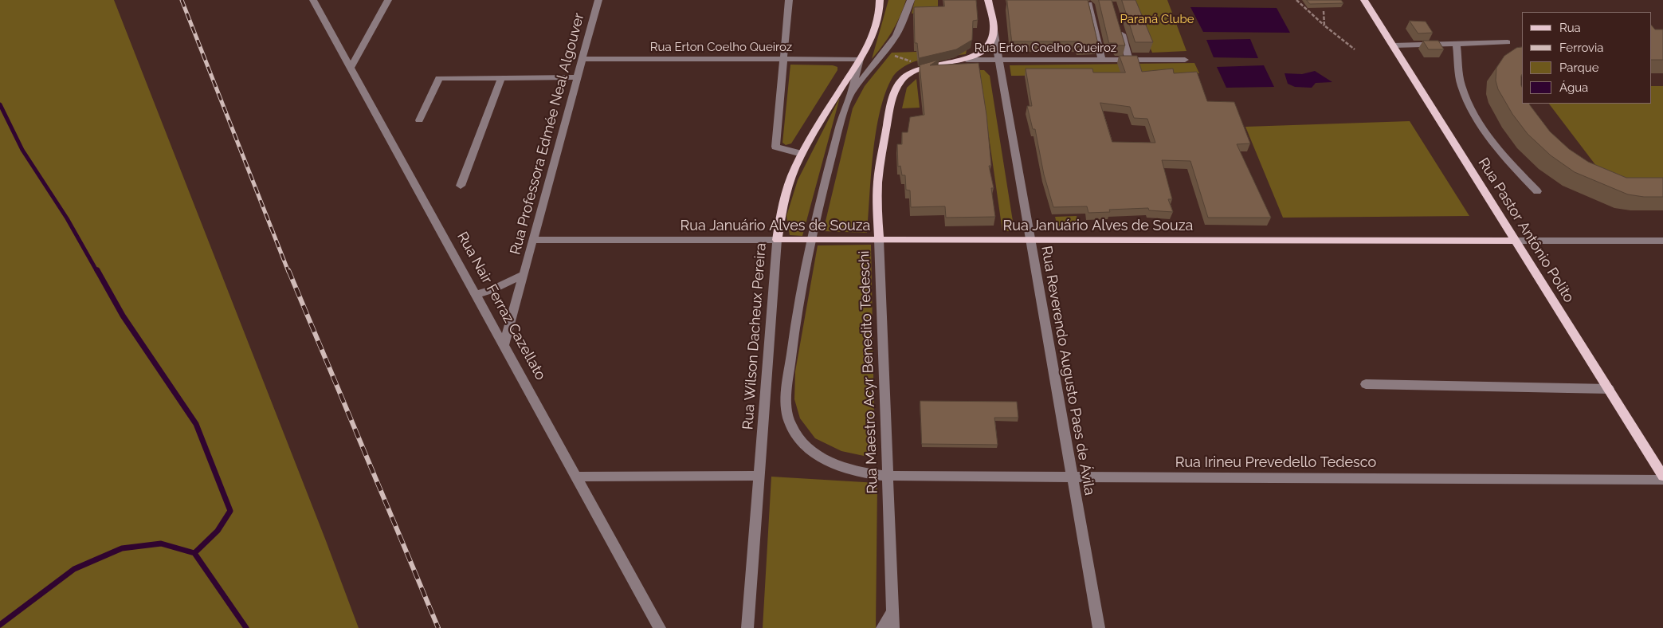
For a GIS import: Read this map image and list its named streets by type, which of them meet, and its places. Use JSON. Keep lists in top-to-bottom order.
{
  "streets": {
    "main road": [
      "Rua Erton Coelho Queiroz",
      "Rua Januário Alves de Souza",
      "Rua Pastor Antônio Polito",
      "Rua Wilson Dacheux Pereira",
      "Rua Reverendo Augusto Paes de Ávila",
      "Rua Maestro Acyr Benedito Tedeschi"
    ],
    "street": ["Rua Professora Edmée Neal Algouver", "Rua Nair Ferraz Cazellato", "Rua Irineu Prevedello Tedesco"]
  },
  "crossings": [
    ["Rua Erton Coelho Queiroz", "Rua Professora Edmée Neal Algouver"],
    ["Rua Erton Coelho Queiroz", "Rua Wilson Dacheux Pereira"],
    ["Rua Erton Coelho Queiroz", "Rua Reverendo Augusto Paes de Ávila"],
    ["Rua Erton Coelho Queiroz", "Rua Maestro Acyr Benedito Tedeschi"],
    ["Rua Erton Coelho Queiroz", "Rua Irineu Prevedello Tedesco"],
    ["Rua Professora Edmée Neal Algouver", "Rua Januário Alves de Souza"],
    ["Rua Professora Edmée Neal Algouver", "Rua Nair Ferraz Cazellato"],
    ["Rua Januário Alves de Souza", "Rua Pastor Antônio Polito"],
    ["Rua Januário Alves de Souza", "Rua Wilson Dacheux Pereira"],
    ["Rua Januário Alves de Souza", "Rua Reverendo Augusto Paes de Ávila"],
    ["Rua Januário Alves de Souza", "Rua Maestro Acyr Benedito Tedeschi"],
    ["Rua Januário Alves de Souza", "Rua Irineu Prevedello Tedesco"],
    ["Rua Wilson Dacheux Pereira", "Rua Irineu Prevedello Tedesco"],
    ["Rua Reverendo Augusto Paes de Ávila", "Rua Irineu Prevedello Tedesco"],
    ["Rua Maestro Acyr Benedito Tedeschi", "Rua Irineu Prevedello Tedesco"]
  ],
  "parks": ["Paraná Clube"],
  "legend": [
    "Rua",
    "Ferrovia",
    "Parque",
    "Água"
  ]
}
